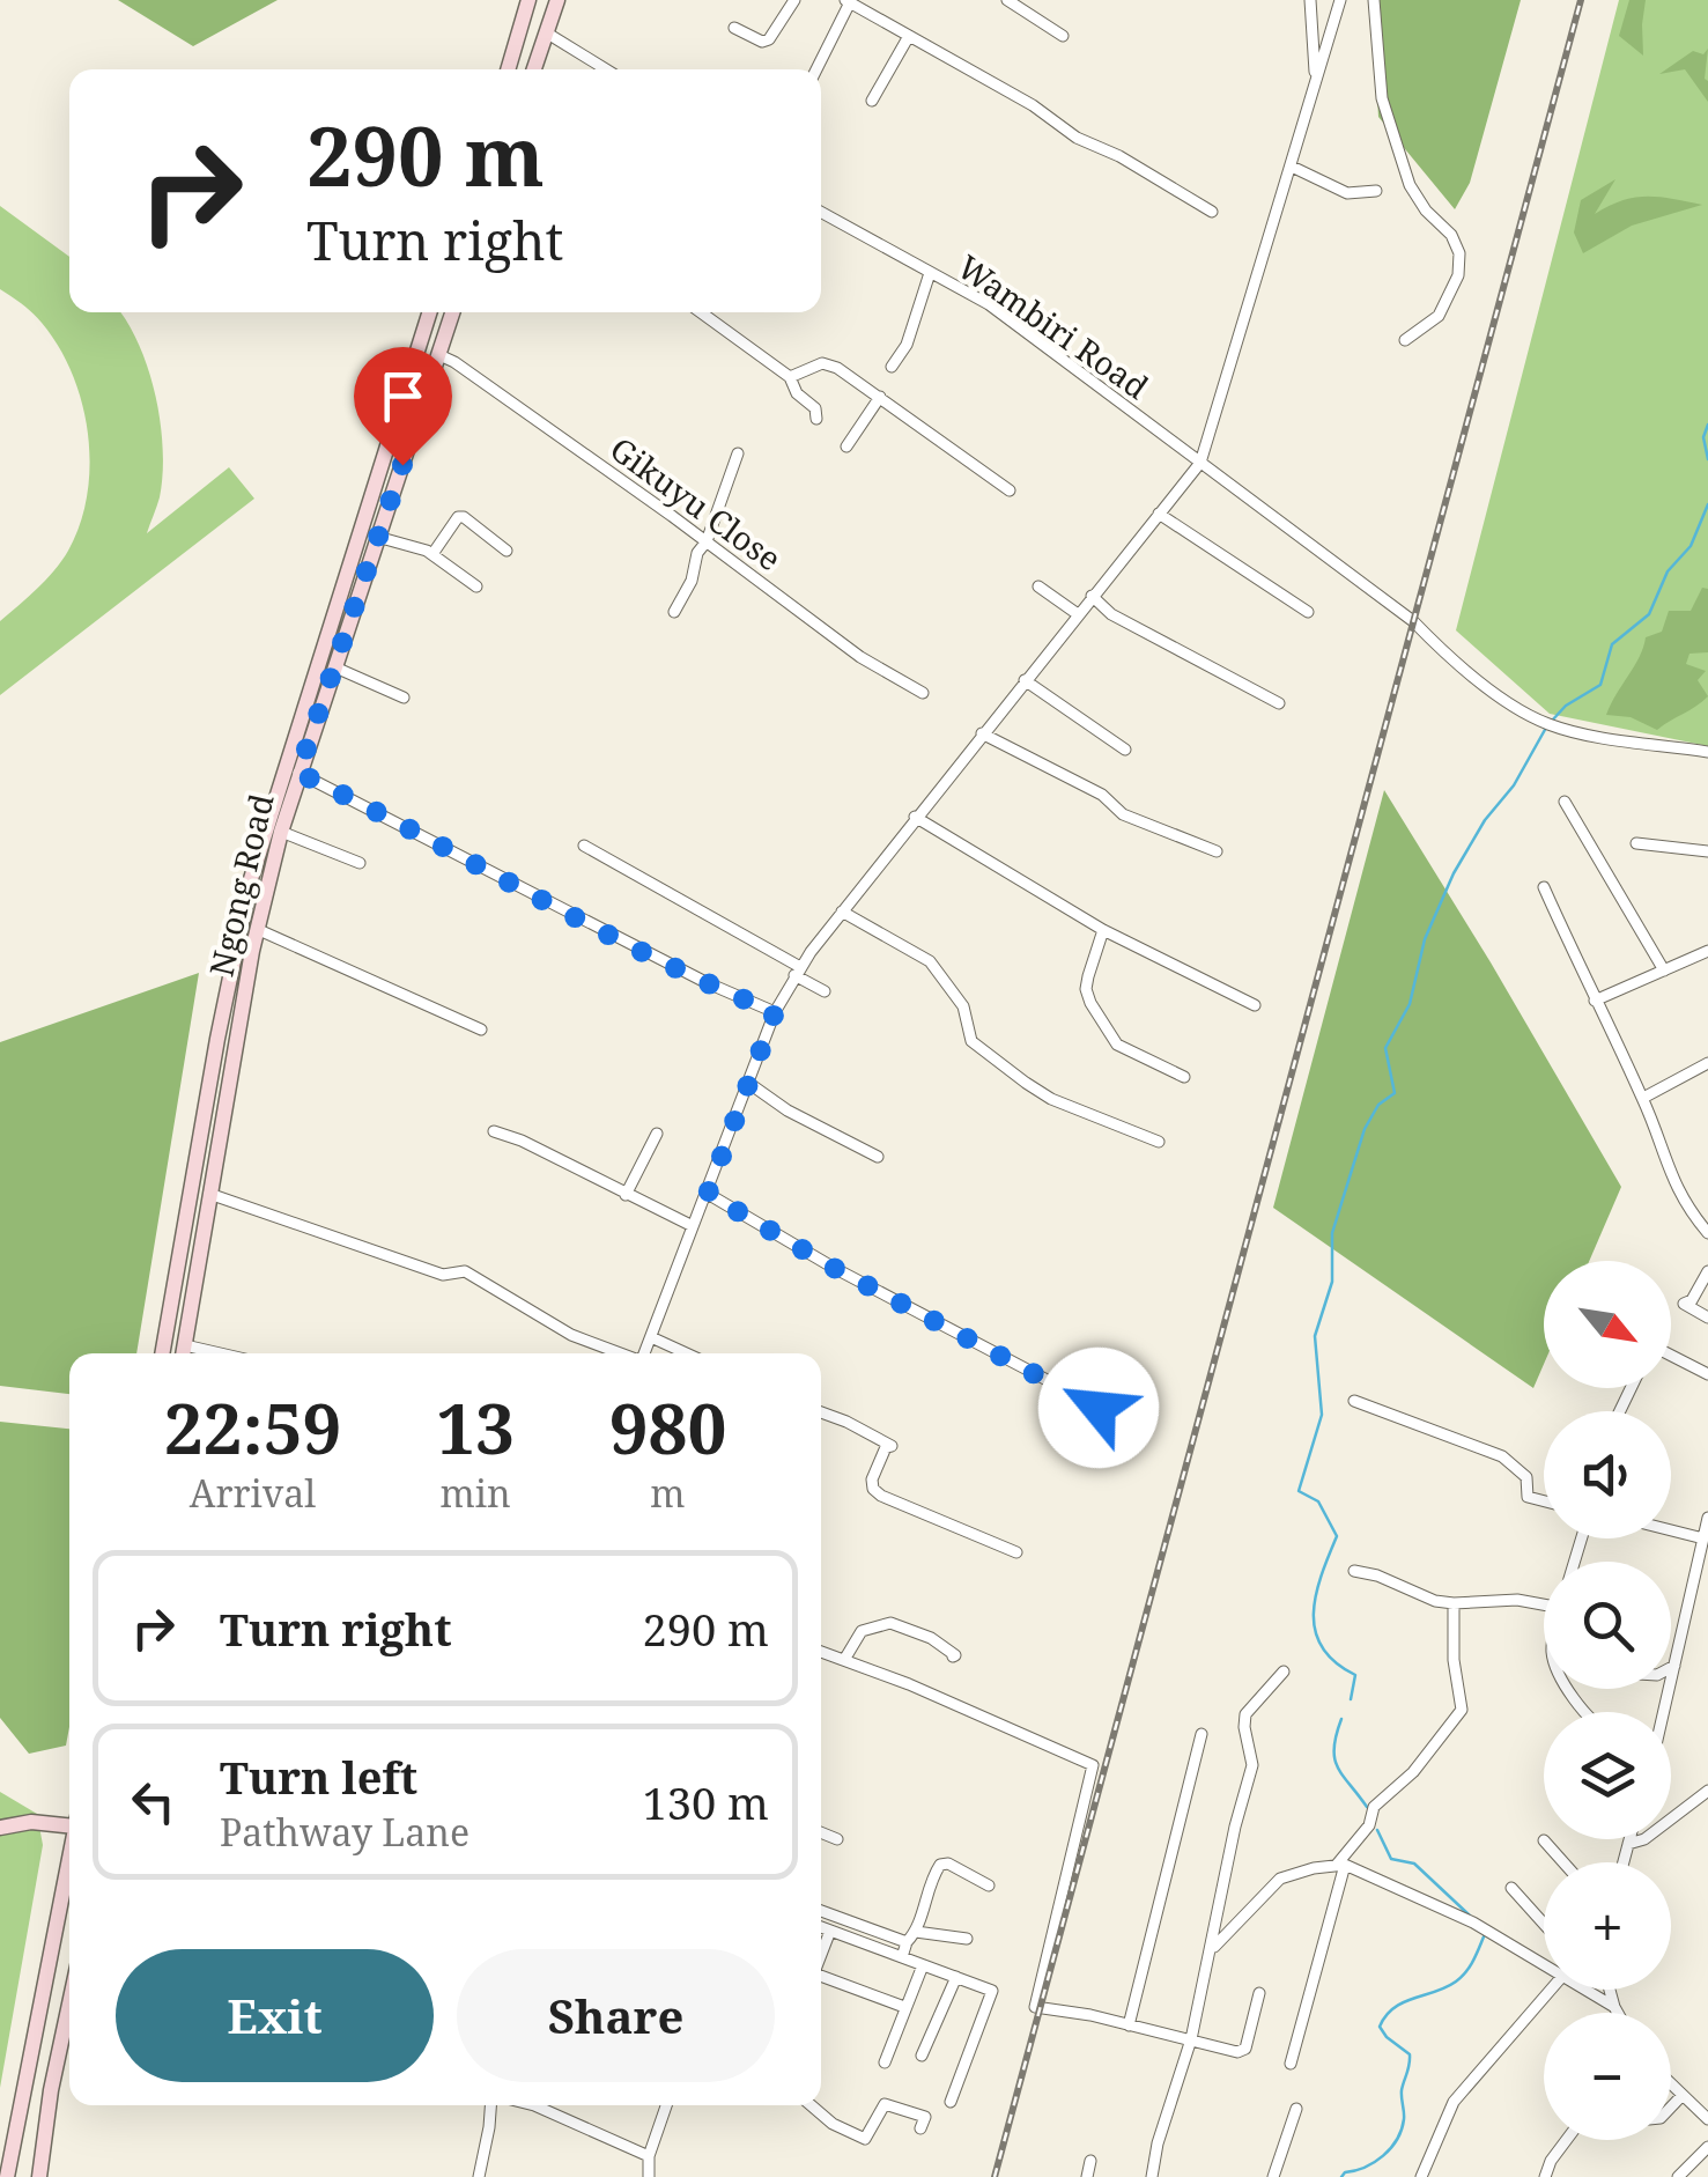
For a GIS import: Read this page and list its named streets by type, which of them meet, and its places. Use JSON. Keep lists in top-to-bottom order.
{
  "streets": {
    "main road": ["Ngong Road"],
    "street": ["Wambiri Road", "Gikuyu Close"]
  },
  "crossings": [
    ["Gikuyu Close", "Ngong Road"]
  ],
  "north": "bottom right",
  "page": {
    "turn": ["290 m", "Turn right"],
    "map_buttons": ["+", "−"],
    "eta": [
      "22:59",
      "Arrival",
      "13",
      "min",
      "980",
      "m"
    ],
    "list": [
      {
        "name": "Turn right",
        "value": "290 m"
      },
      {
        "name": "Turn left",
        "note": "Pathway Lane",
        "value": "130 m"
      }
    ],
    "buttons": ["Exit", "Share"]
  }
}
